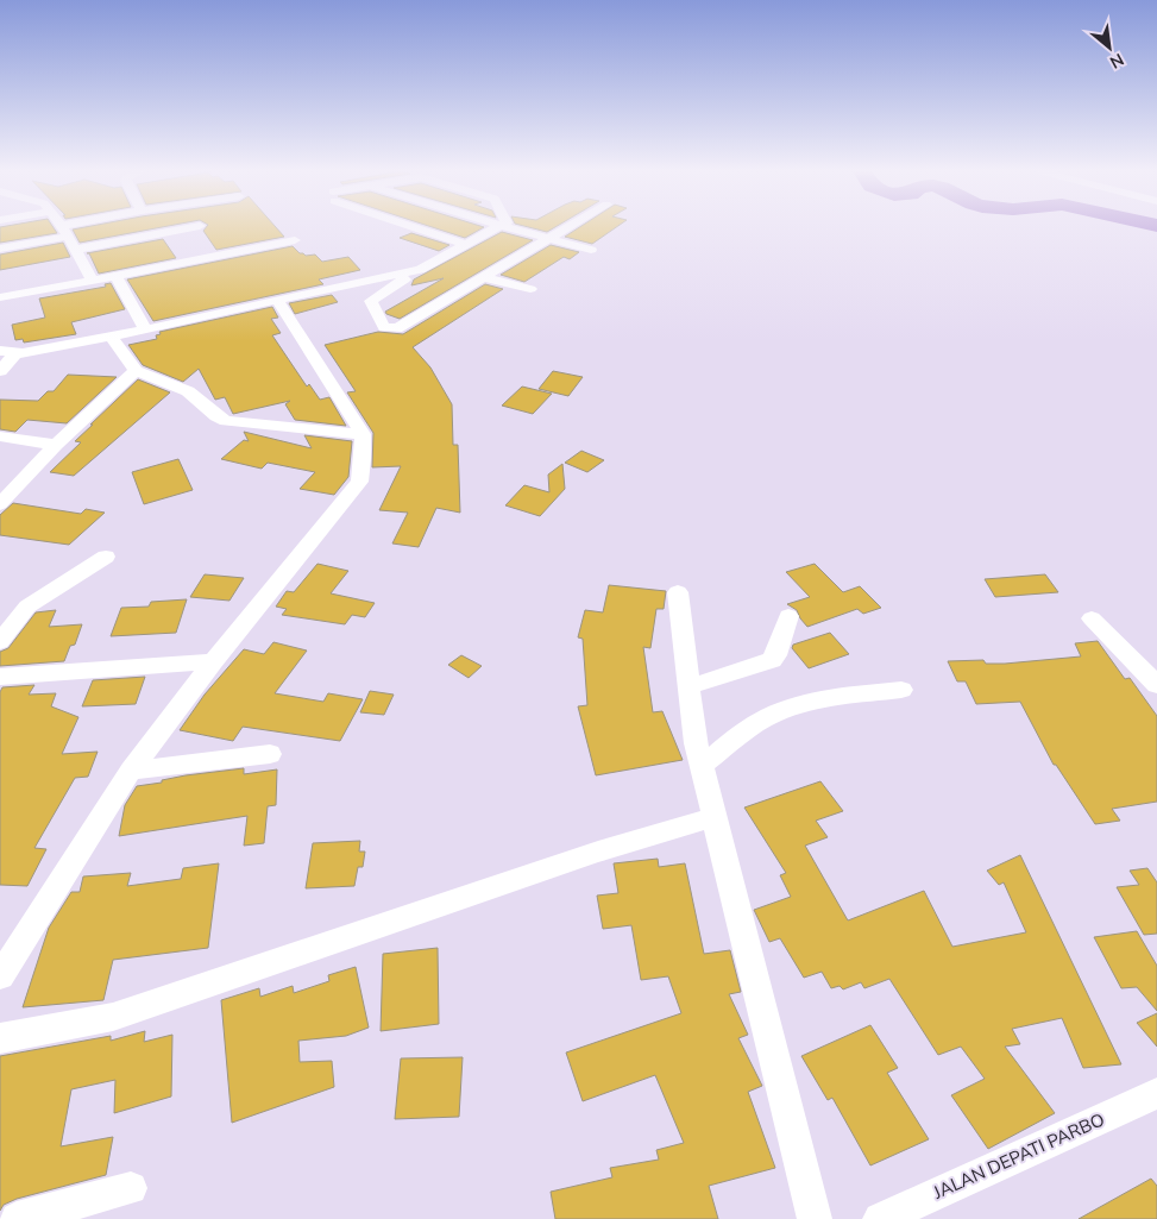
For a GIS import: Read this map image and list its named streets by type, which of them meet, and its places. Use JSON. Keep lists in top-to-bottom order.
{
  "streets": {
    "street": ["JALAN DEPATI PARBO"]
  },
  "north": "bottom right"
}
